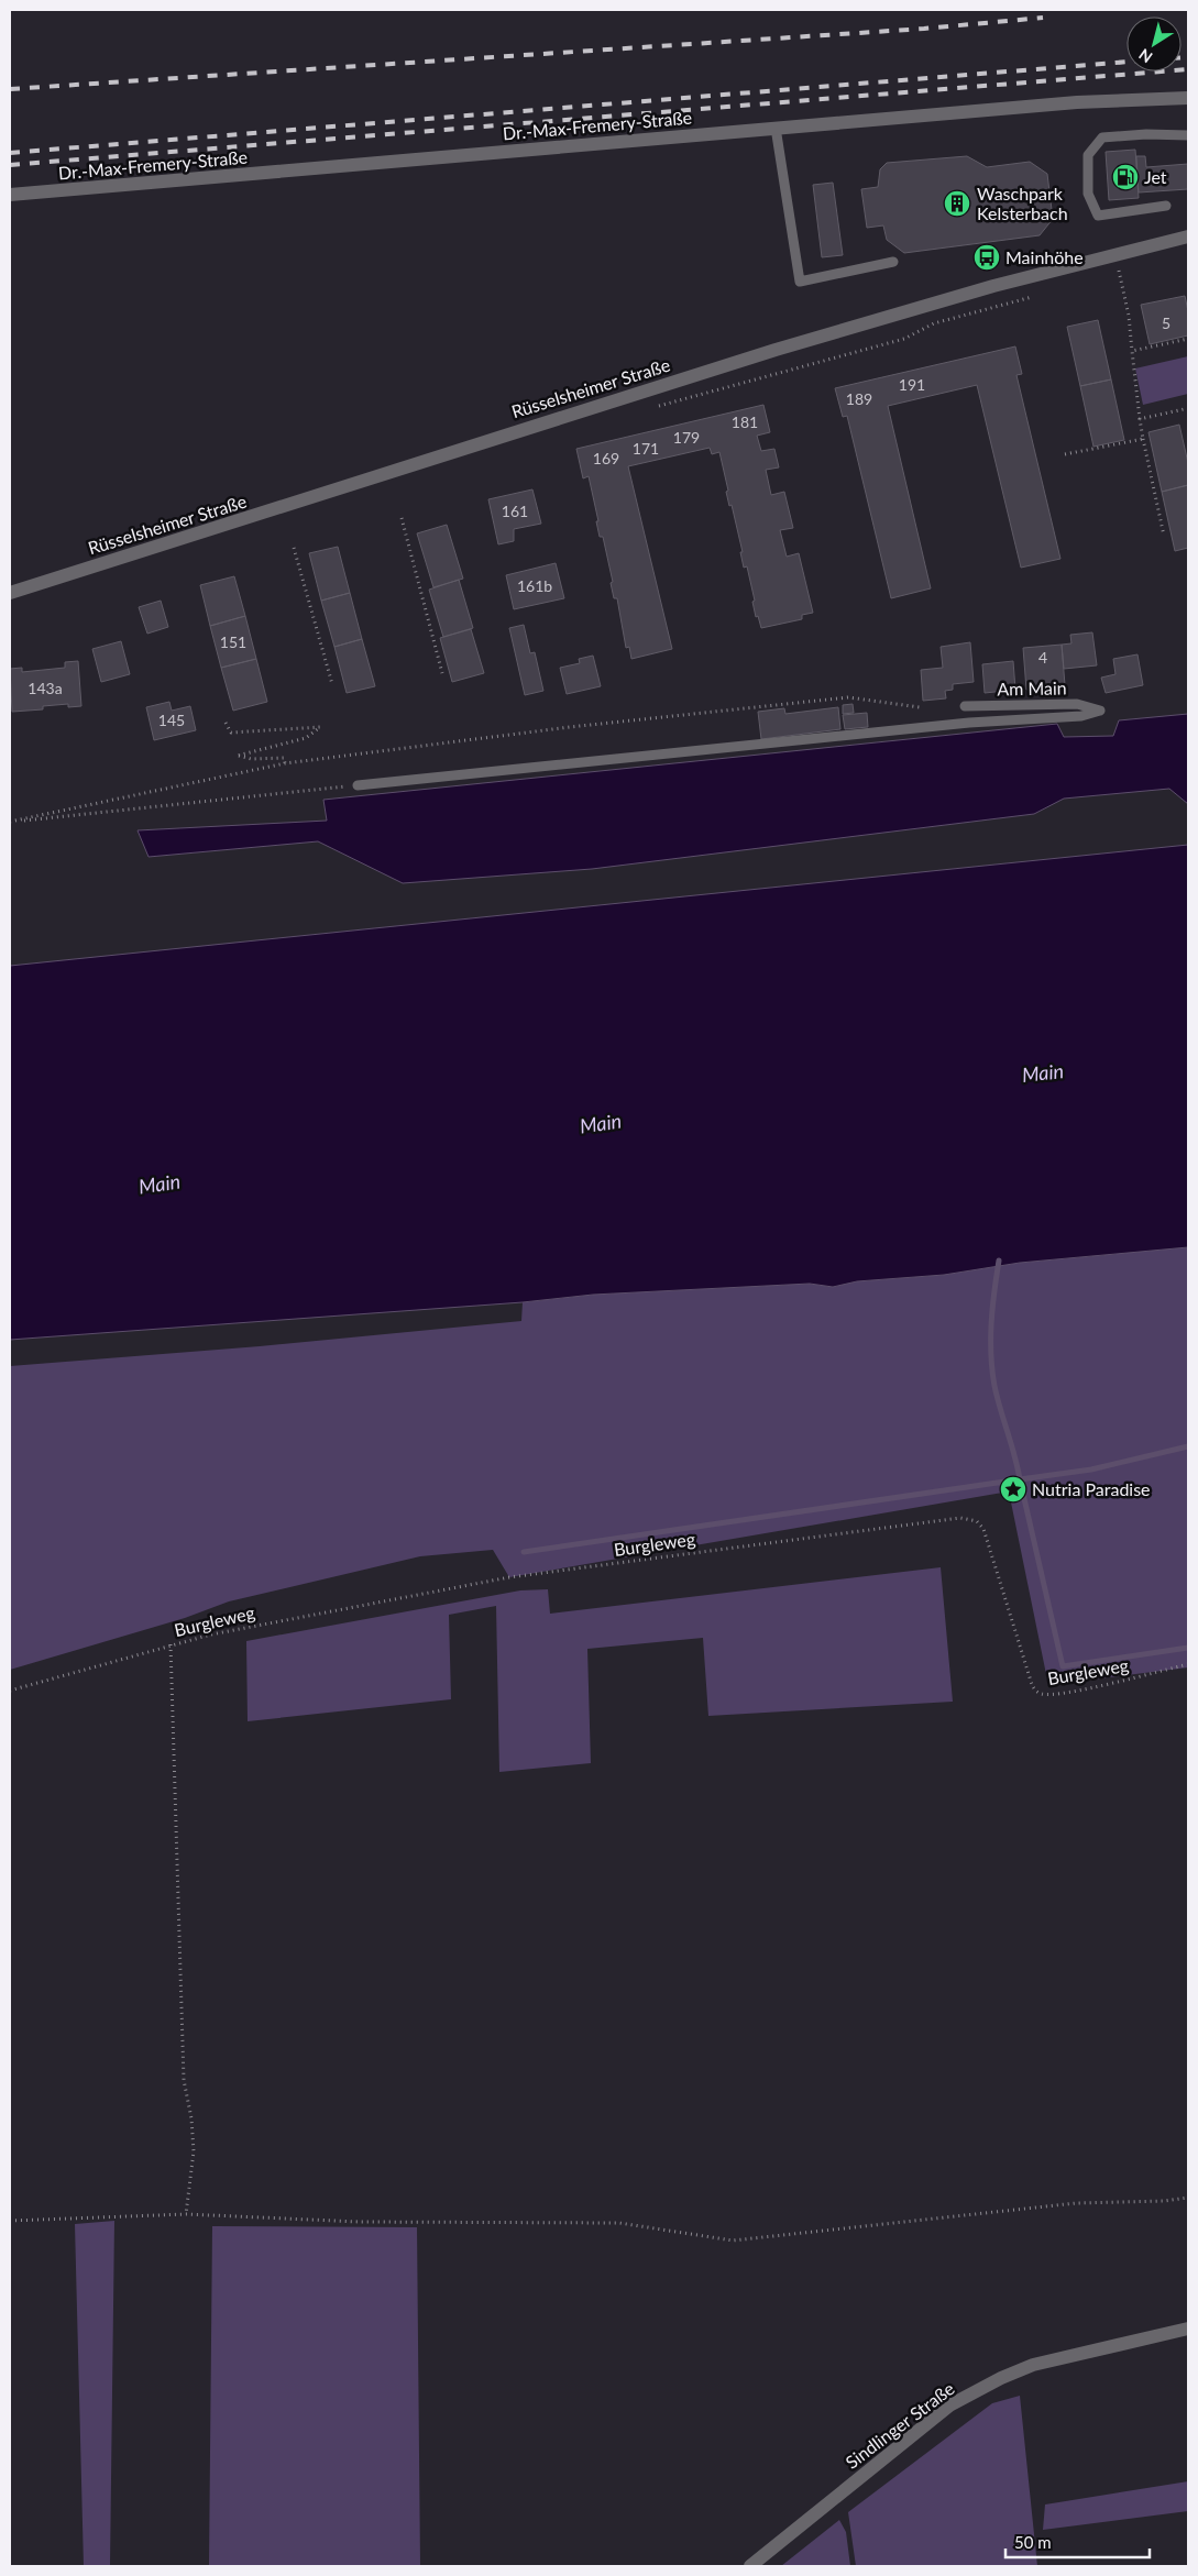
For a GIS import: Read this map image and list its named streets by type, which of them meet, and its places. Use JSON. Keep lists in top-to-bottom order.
{
  "streets": {
    "street": ["Dr.-Max-Fremery-Straße", "Rüsselsheimer Straße", "Sindlinger Straße"],
    "lane": ["Am Main"],
    "path": ["Burgleweg"]
  },
  "water": ["Main"],
  "places": {
    "fuel station": ["Jet"],
    "building": ["Waschpark Kelsterbach"],
    "bus stop": ["Mainhöhe"],
    "place": ["Nutria Paradise"]
  },
  "house_numbers": [
    "5",
    "191",
    "189",
    "181",
    "179",
    "171",
    "169",
    "161",
    "161b",
    "151",
    "4",
    "143a",
    "145"
  ],
  "scale_bar": "50 m",
  "north": "bottom left"
}
